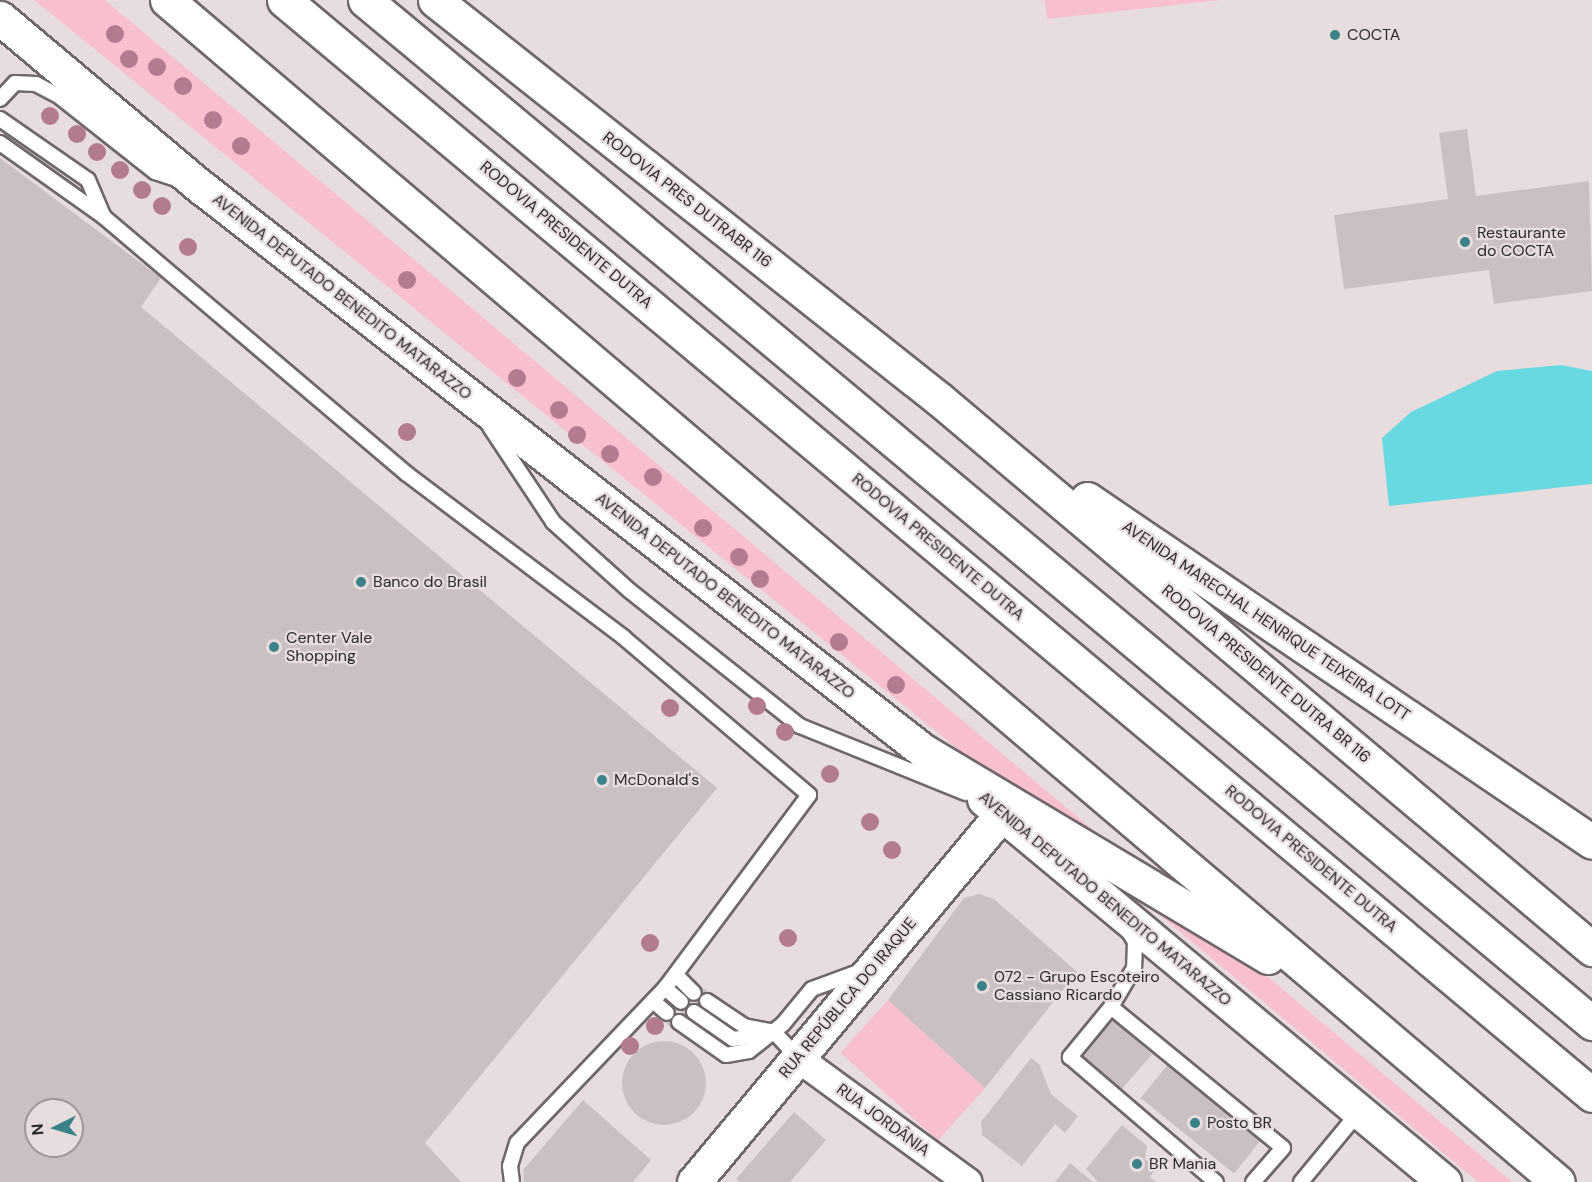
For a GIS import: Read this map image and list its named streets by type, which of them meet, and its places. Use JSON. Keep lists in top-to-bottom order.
{
  "streets": {
    "main road": [
      "RODOVIA PRES DUTRABR 116",
      "RODOVIA PRESIDENTE DUTRA",
      "AVENIDA DEPUTADO BENEDITO MATARAZZO",
      "AVENIDA MARECHAL HENRIQUE TEIXEIRA LOTT",
      "RODOVIA PRESIDENTE DUTRA BR 116",
      "RUA REPÚBLICA DO IRAQUE"
    ],
    "street": ["RUA JORDÂNIA"]
  },
  "crossings": [
    ["RODOVIA PRES DUTRABR 116", "AVENIDA MARECHAL HENRIQUE TEIXEIRA LOTT"],
    ["RODOVIA PRES DUTRABR 116", "RODOVIA PRESIDENTE DUTRA BR 116"],
    ["AVENIDA DEPUTADO BENEDITO MATARAZZO", "RUA REPÚBLICA DO IRAQUE"],
    ["AVENIDA MARECHAL HENRIQUE TEIXEIRA LOTT", "RODOVIA PRESIDENTE DUTRA BR 116"],
    ["RUA REPÚBLICA DO IRAQUE", "RUA JORDÂNIA"]
  ],
  "places": [
    "COCTA",
    "Restaurante do COCTA",
    "Banco do Brasil",
    "Center Vale Shopping",
    "McDonald's",
    "072 - Grupo Escoteiro Cassiano Ricardo",
    "Posto BR",
    "BR Mania"
  ],
  "north": "left"
}
